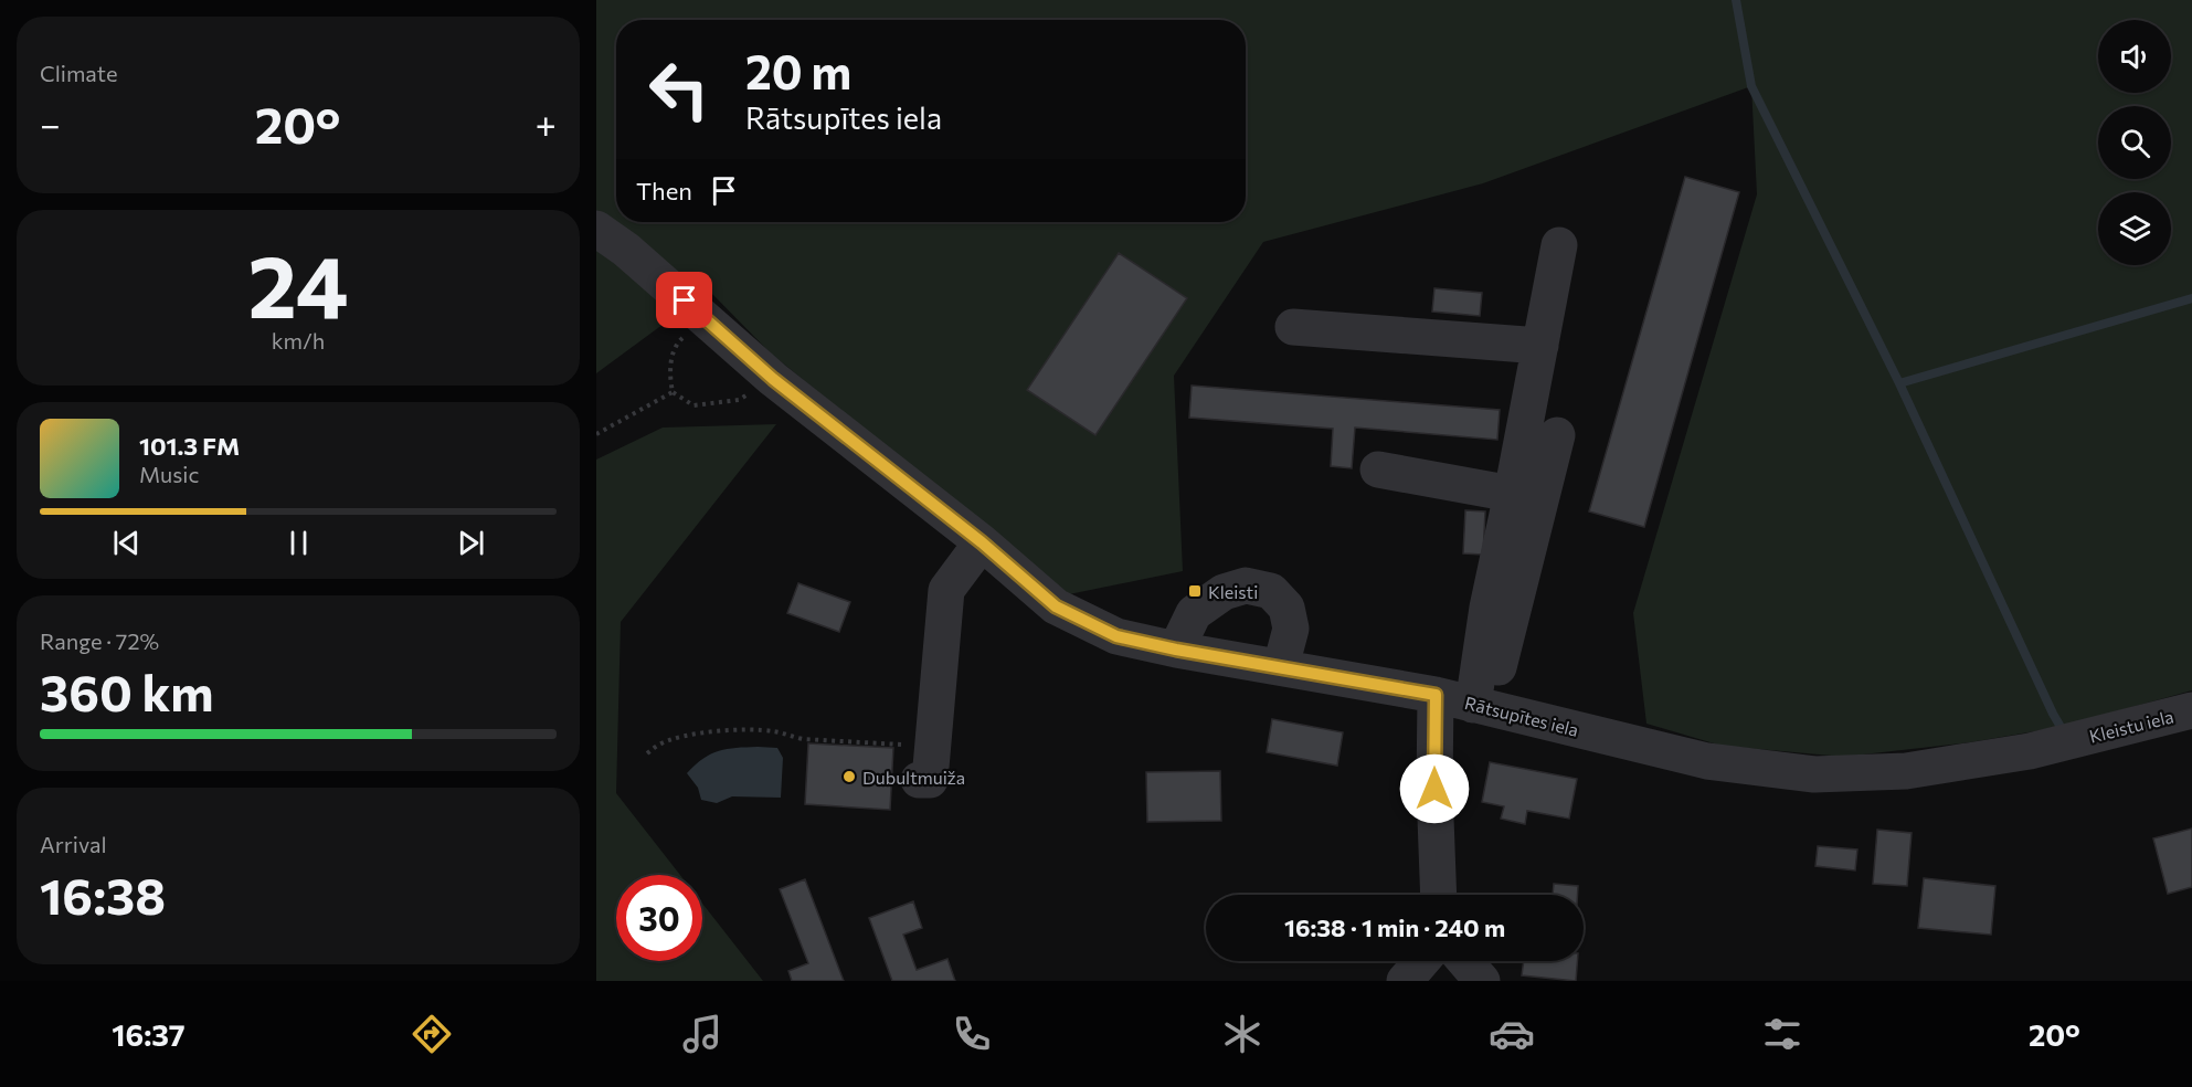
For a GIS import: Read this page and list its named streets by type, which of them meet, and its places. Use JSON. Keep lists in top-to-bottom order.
{
  "streets": {
    "street": ["Rātsupītes iela", "Kleistu iela"]
  },
  "crossings": [
    ["Rātsupītes iela", "Kleistu iela"]
  ],
  "places": {
    "transit": ["Kleisti"],
    "other": ["Dubultmuiža"]
  },
  "page": {
    "tile": [
      "Climate",
      ["24", "km/h"],
      ["Range · 72%", "360 km"],
      ["Arrival", "16:38"]
    ],
    "turn": ["20 m", "Rātsupītes iela"],
    "heat": ["−", "20°", "+"],
    "then": "Then",
    "song": ["101.3 FM", "Music"],
    "limit": "30",
    "trip": "16:38 · 1 min · 240 m",
    "tabs": ["16:37", "20°"]
  }
}
